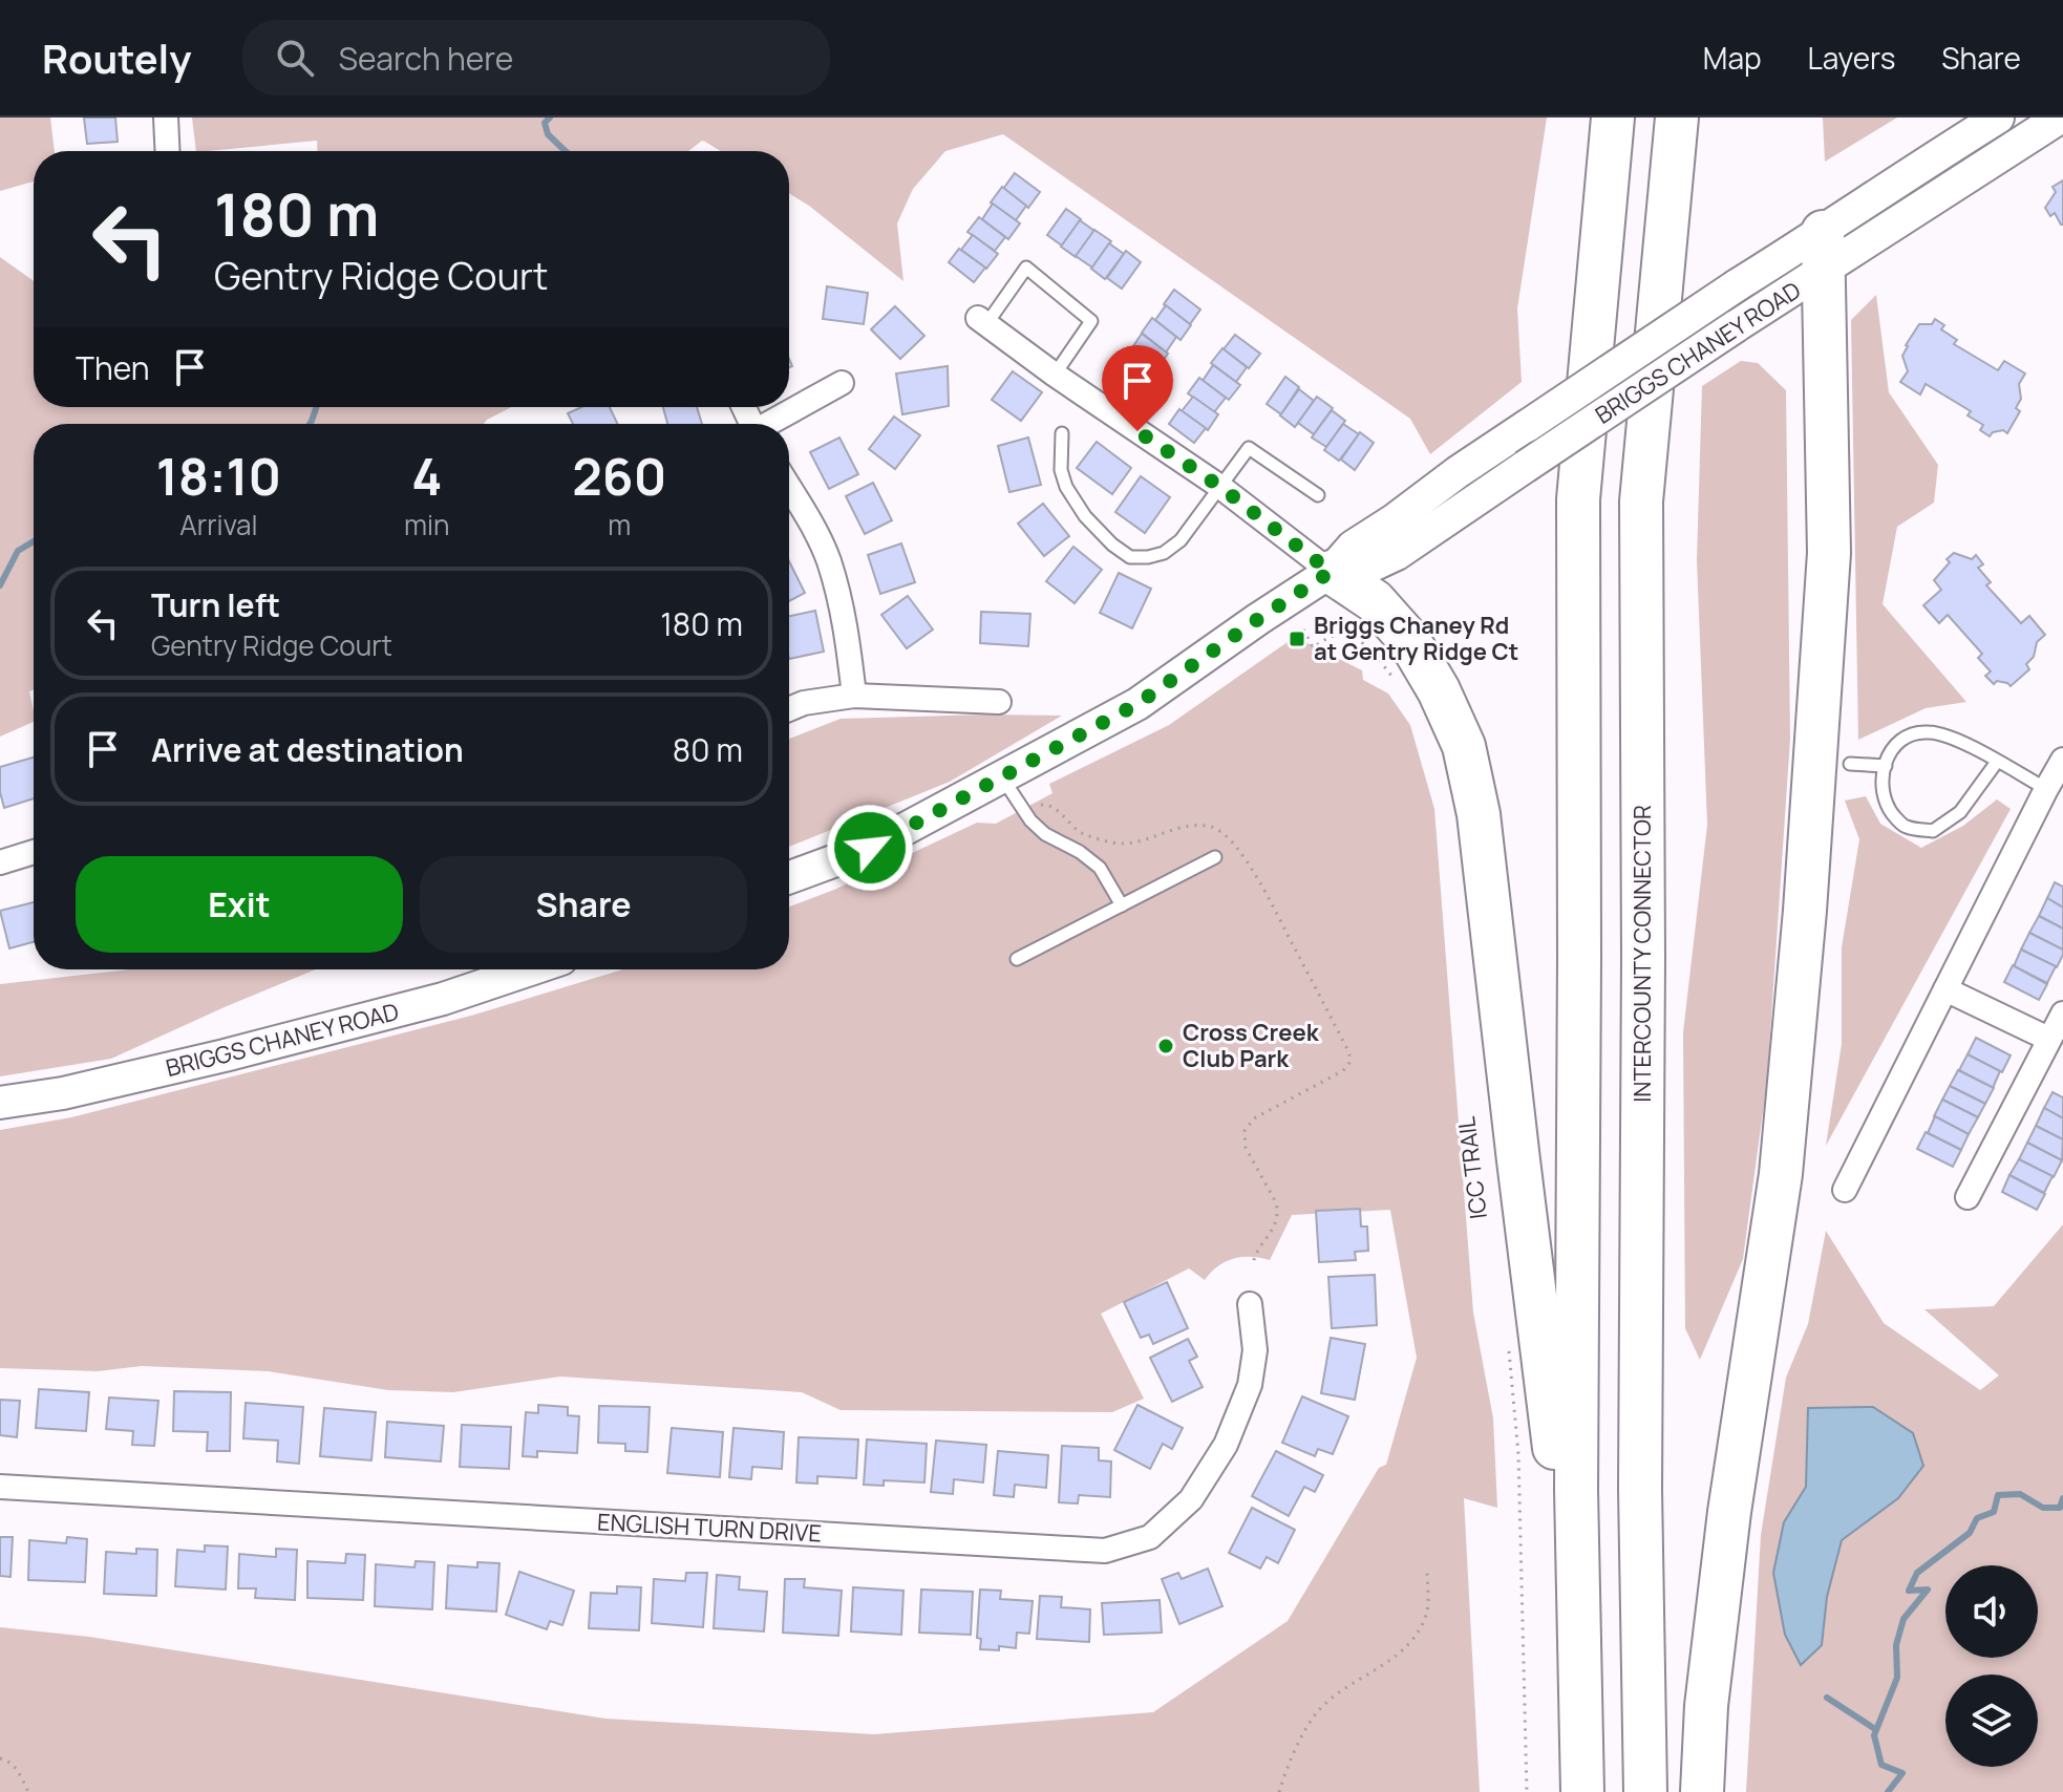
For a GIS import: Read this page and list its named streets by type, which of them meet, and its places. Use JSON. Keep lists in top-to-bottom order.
{
  "streets": {
    "highway": ["INTERCOUNTY CONNECTOR"],
    "main road": ["BRIGGS CHANEY ROAD"],
    "street": ["ENGLISH TURN DRIVE"]
  },
  "places": {
    "transit": ["Briggs Chaney Rd at Gentry Ridge Ct"],
    "other": ["Cross Creek Club Park"]
  },
  "page": {
    "header": "Routely",
    "search": "Search here",
    "nav": ["Map", "Layers", "Share"],
    "turn": ["180 m", "Gentry Ridge Court"],
    "then": "Then",
    "eta": [
      "18:10",
      "Arrival",
      "4",
      "min",
      "260",
      "m"
    ],
    "list": [
      {
        "name": "Turn left",
        "note": "Gentry Ridge Court",
        "value": "180 m"
      },
      {
        "name": "Arrive at destination",
        "value": "80 m"
      }
    ],
    "buttons": ["Exit", "Share"]
  }
}
